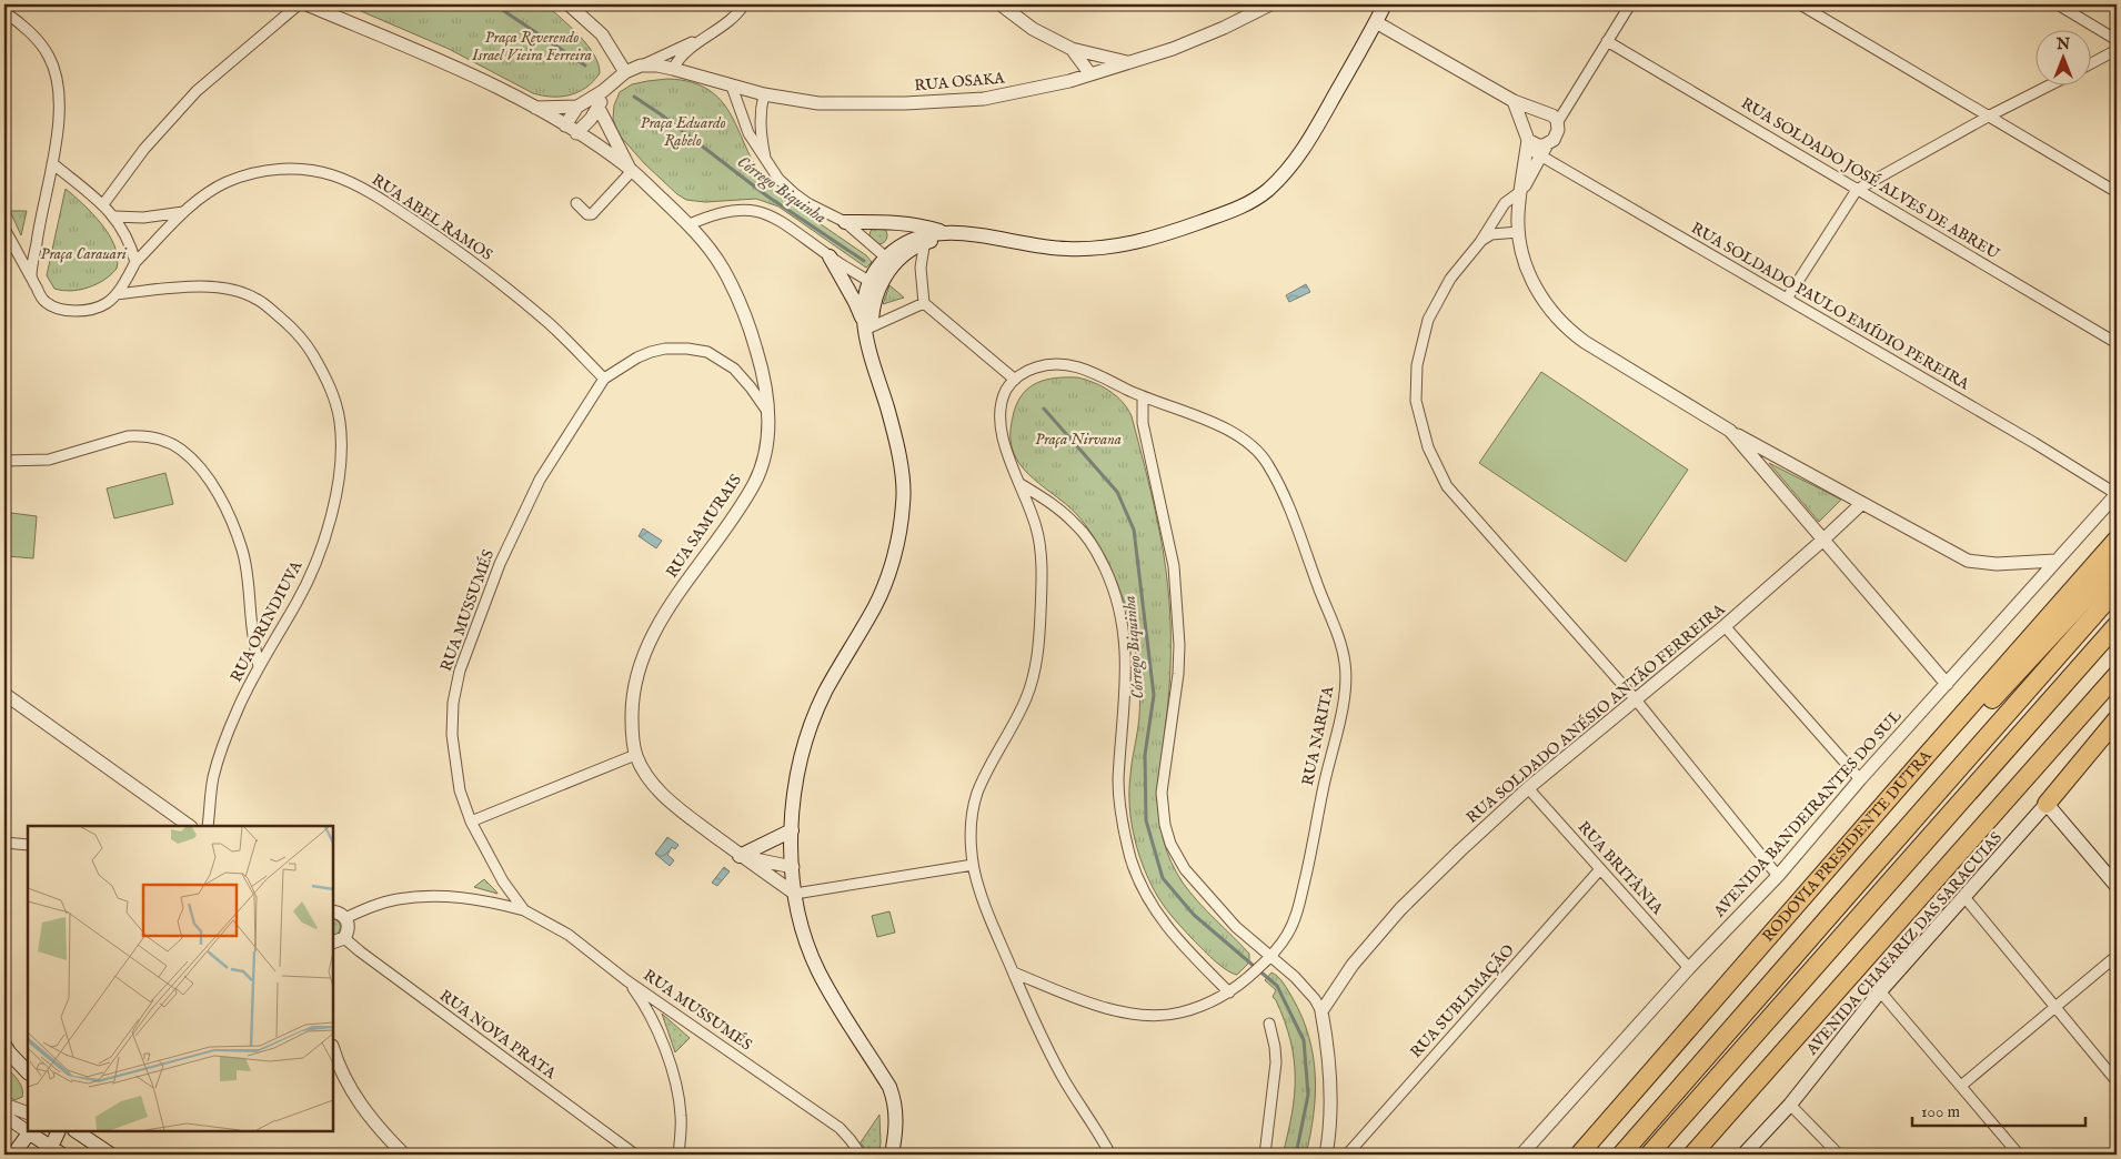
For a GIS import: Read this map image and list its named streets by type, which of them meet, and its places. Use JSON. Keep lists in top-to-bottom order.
{
  "streets": {
    "highway": ["RODOVIA PRESIDENTE DUTRA"],
    "main road": ["AVENIDA CHAFARIZ DAS SARACUIAS"],
    "street": [
      "RUA OSAKA",
      "RUA SOLDADO JOSÉ ALVES DE ABREU",
      "RUA ABEL RAMOS",
      "RUA SOLDADO PAULO EMÍDIO PEREIRA",
      "RUA SAMURAIS",
      "RUA MUSSUMÉS",
      "RUA ORINDIUVA",
      "RUA SOLDADO ANÉSIO ANTÃO FERREIRA",
      "RUA NARITA",
      "AVENIDA BANDEIRANTES DO SUL",
      "RUA BRITÂNIA",
      "RUA SUBLIMAÇÃO",
      "RUA NOVA PRATA"
    ]
  },
  "crossings": [
    ["RUA ABEL RAMOS", "RUA MUSSUMÉS"],
    ["RUA SOLDADO PAULO EMÍDIO PEREIRA", "AVENIDA BANDEIRANTES DO SUL"],
    ["RUA SAMURAIS", "RUA MUSSUMÉS"],
    ["RUA SOLDADO ANÉSIO ANTÃO FERREIRA", "RUA BRITÂNIA"],
    ["AVENIDA BANDEIRANTES DO SUL", "RUA BRITÂNIA"],
    ["RUA BRITÂNIA", "RUA SUBLIMAÇÃO"]
  ],
  "water": ["Córrego Biquinha"],
  "parks": [
    "Praça Reverendo Israel Vieira Ferreira",
    "Praça Eduardo Rabelo",
    "Praça Carauari",
    "Praça Nirvana"
  ],
  "scale_bar": "100 m",
  "north": "top"
}
